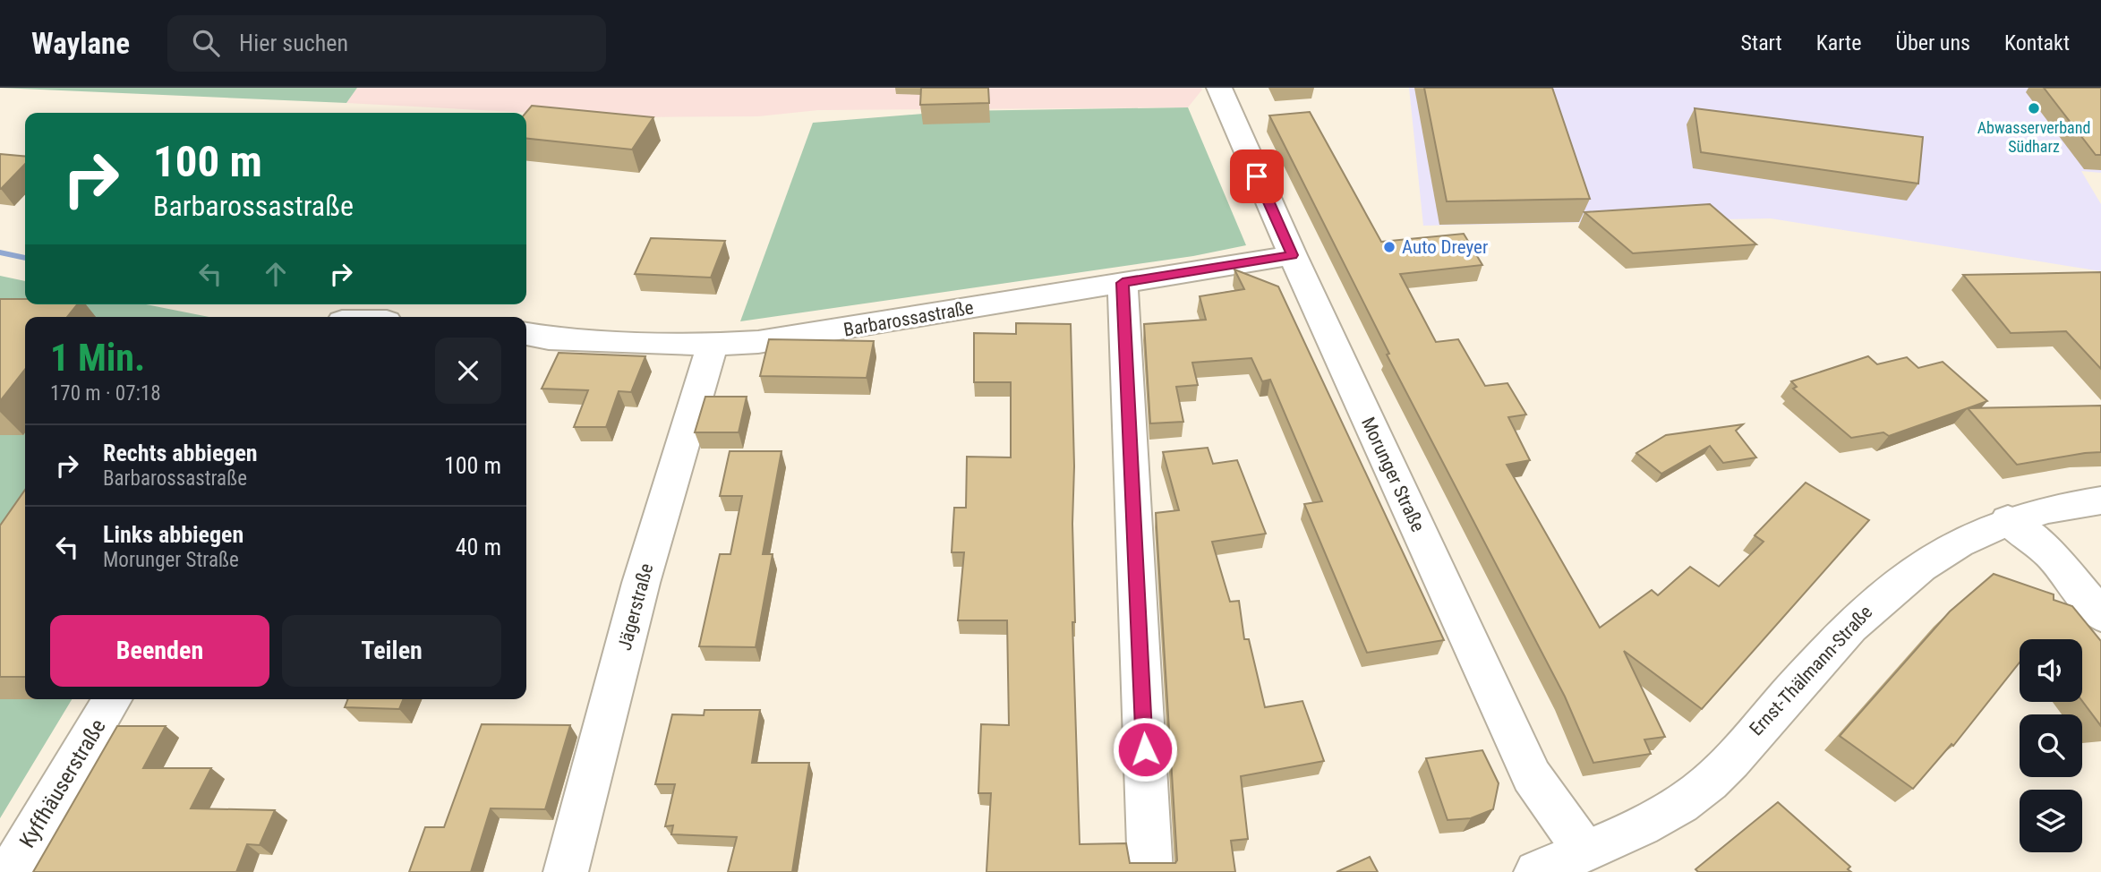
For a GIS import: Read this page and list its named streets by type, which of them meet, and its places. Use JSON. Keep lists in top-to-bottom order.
{
  "streets": {
    "street": [
      "Barbarossastraße",
      "Morunger Straße",
      "Jägerstraße",
      "Ernst-Thälmann-Straße",
      "Kyffhäuserstraße"
    ]
  },
  "crossings": [
    ["Barbarossastraße", "Morunger Straße"],
    ["Barbarossastraße", "Jägerstraße"],
    ["Morunger Straße", "Ernst-Thälmann-Straße"]
  ],
  "places": ["Abwasserverband Südharz", "Auto Dreyer"],
  "page": {
    "header": "Waylane",
    "search": "Hier suchen",
    "nav": [
      "Start",
      "Karte",
      "Über uns",
      "Kontakt"
    ],
    "turn": ["100 m", "Barbarossastraße"],
    "heading": ["1 Min.", "170 m · 07:18"],
    "list": [
      {
        "name": "Rechts abbiegen",
        "note": "Barbarossastraße",
        "value": "100 m"
      },
      {
        "name": "Links abbiegen",
        "note": "Morunger Straße",
        "value": "40 m"
      }
    ],
    "buttons": ["Beenden", "Teilen"]
  }
}
